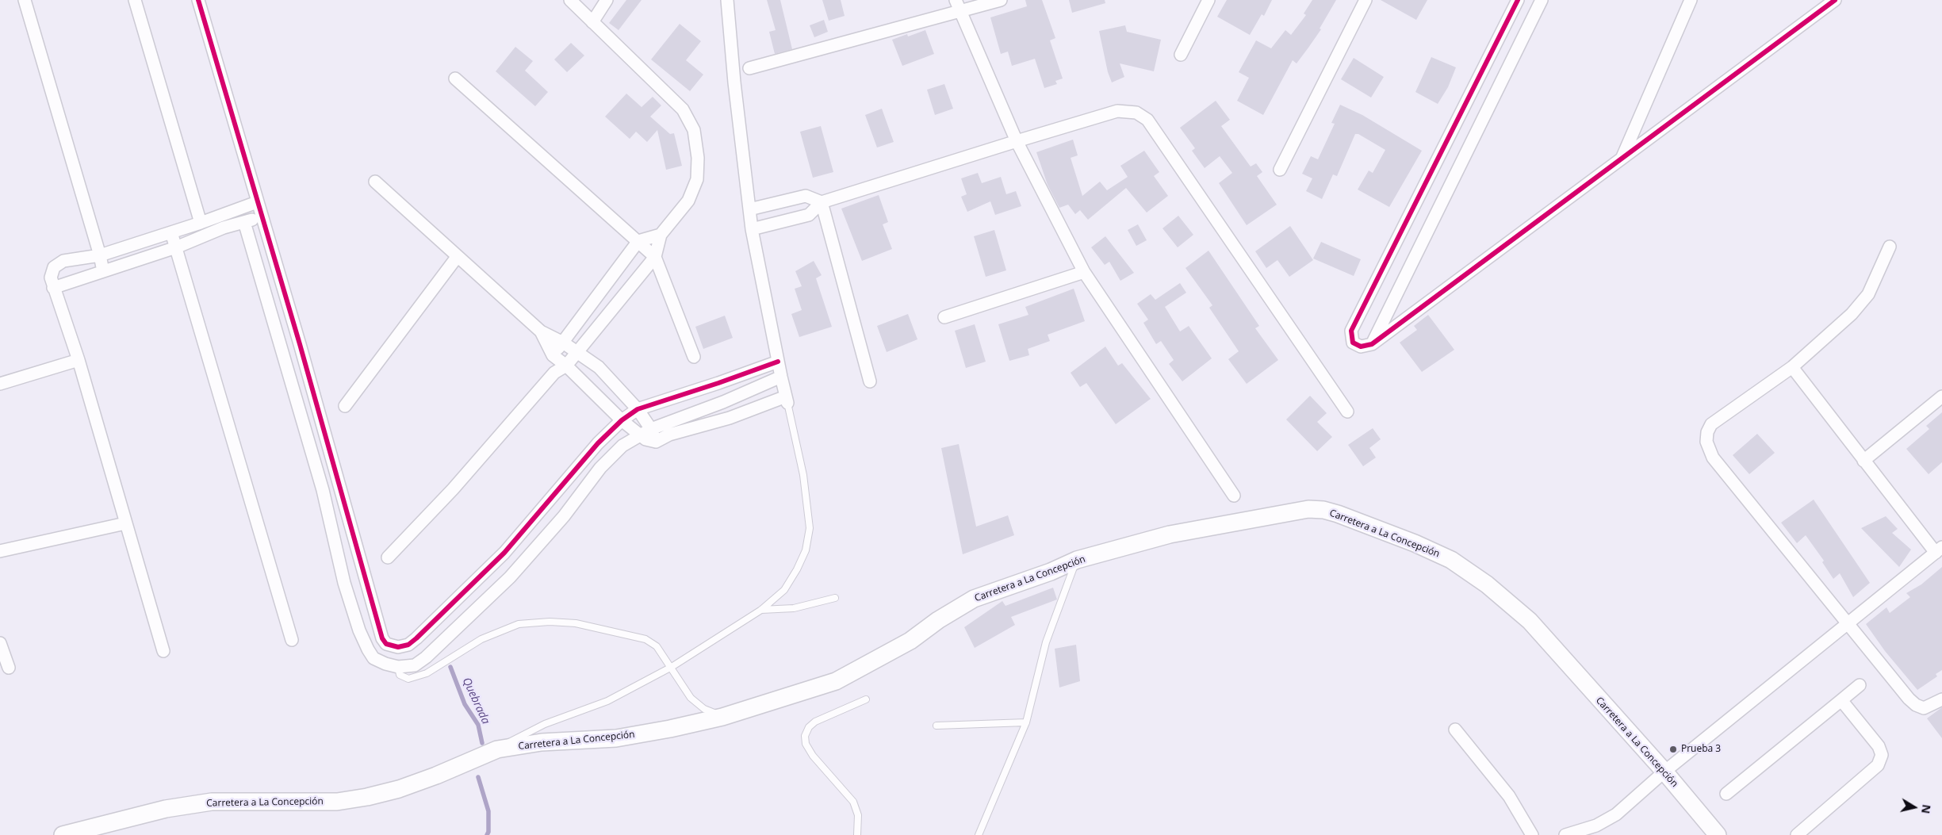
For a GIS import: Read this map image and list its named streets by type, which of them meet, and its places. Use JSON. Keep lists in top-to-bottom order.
{
  "streets": {
    "main road": ["Carretera a La Concepción"]
  },
  "water": ["Quebrada"],
  "places": ["Prueba 3"],
  "north": "right"
}
